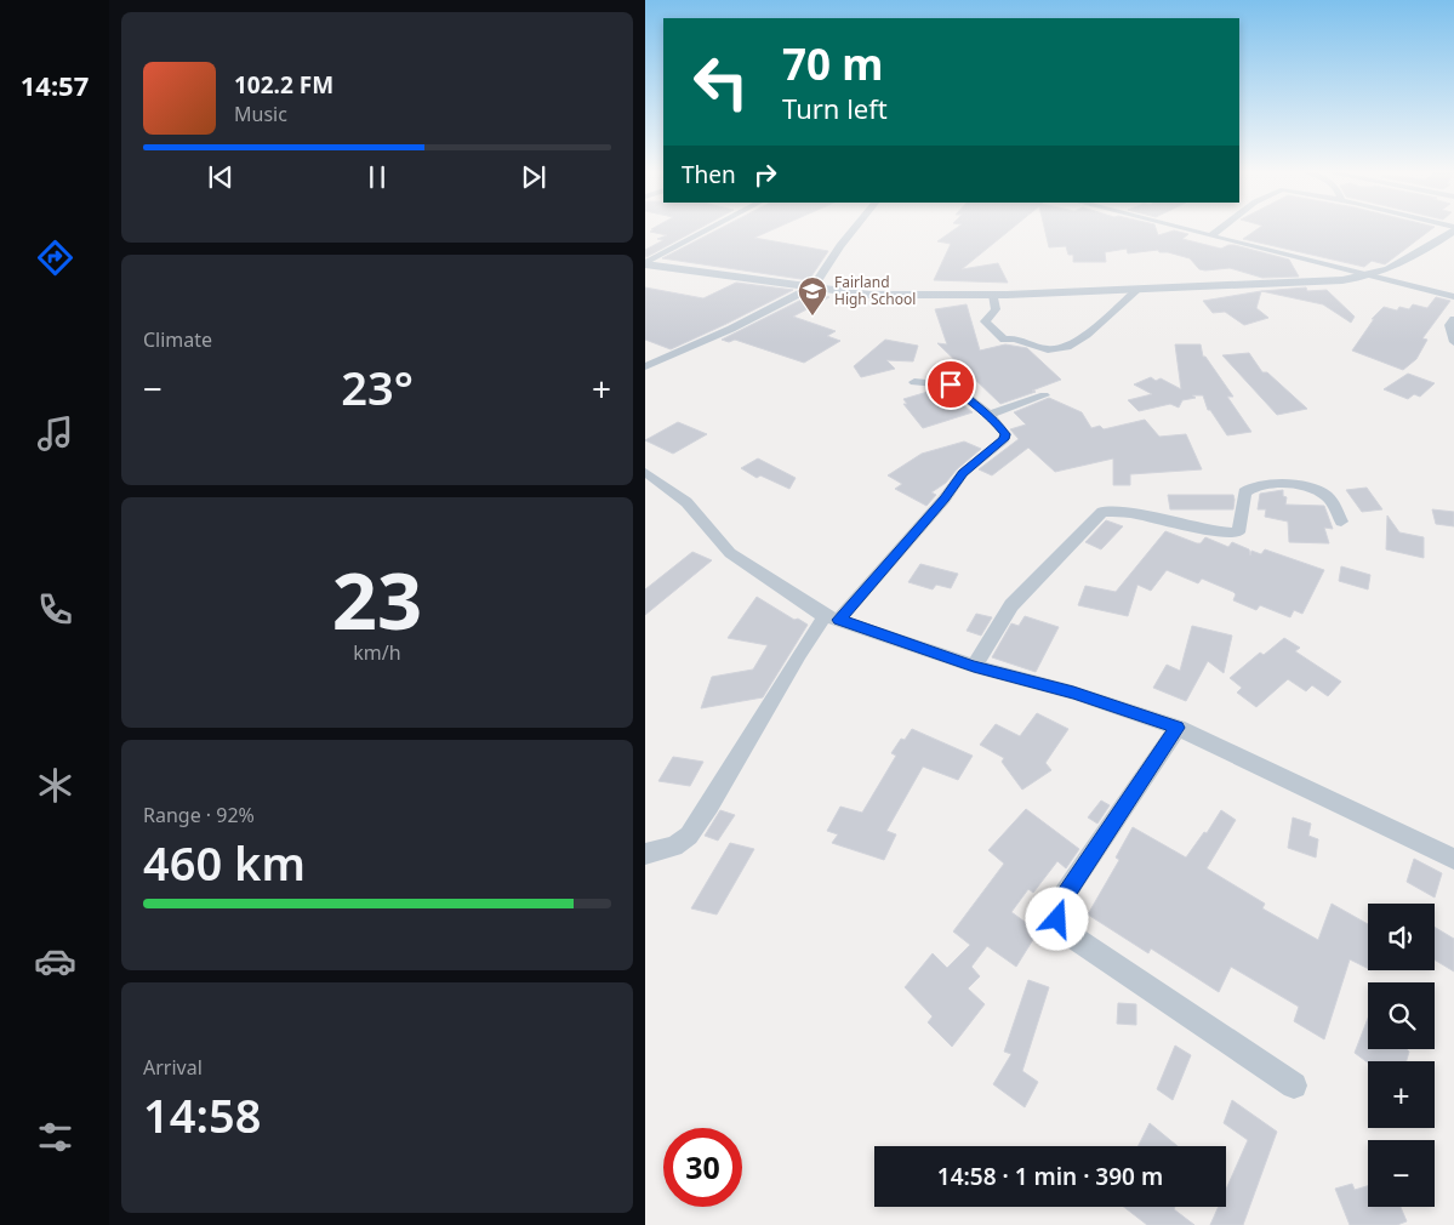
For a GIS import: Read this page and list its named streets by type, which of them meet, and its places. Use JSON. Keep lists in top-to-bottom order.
{
  "places": {
    "school or university": ["Fairland High School"]
  },
  "page": {
    "tabs": "14:57",
    "turn": ["70 m", "Turn left"],
    "song": ["102.2 FM", "Music"],
    "then": "Then",
    "tile": [
      "Climate",
      ["23", "km/h"],
      ["Range · 92%", "460 km"],
      ["Arrival", "14:58"]
    ],
    "heat": ["−", "23°", "+"],
    "map_buttons": ["+", "−"],
    "limit": "30",
    "trip": "14:58 · 1 min · 390 m"
  }
}
